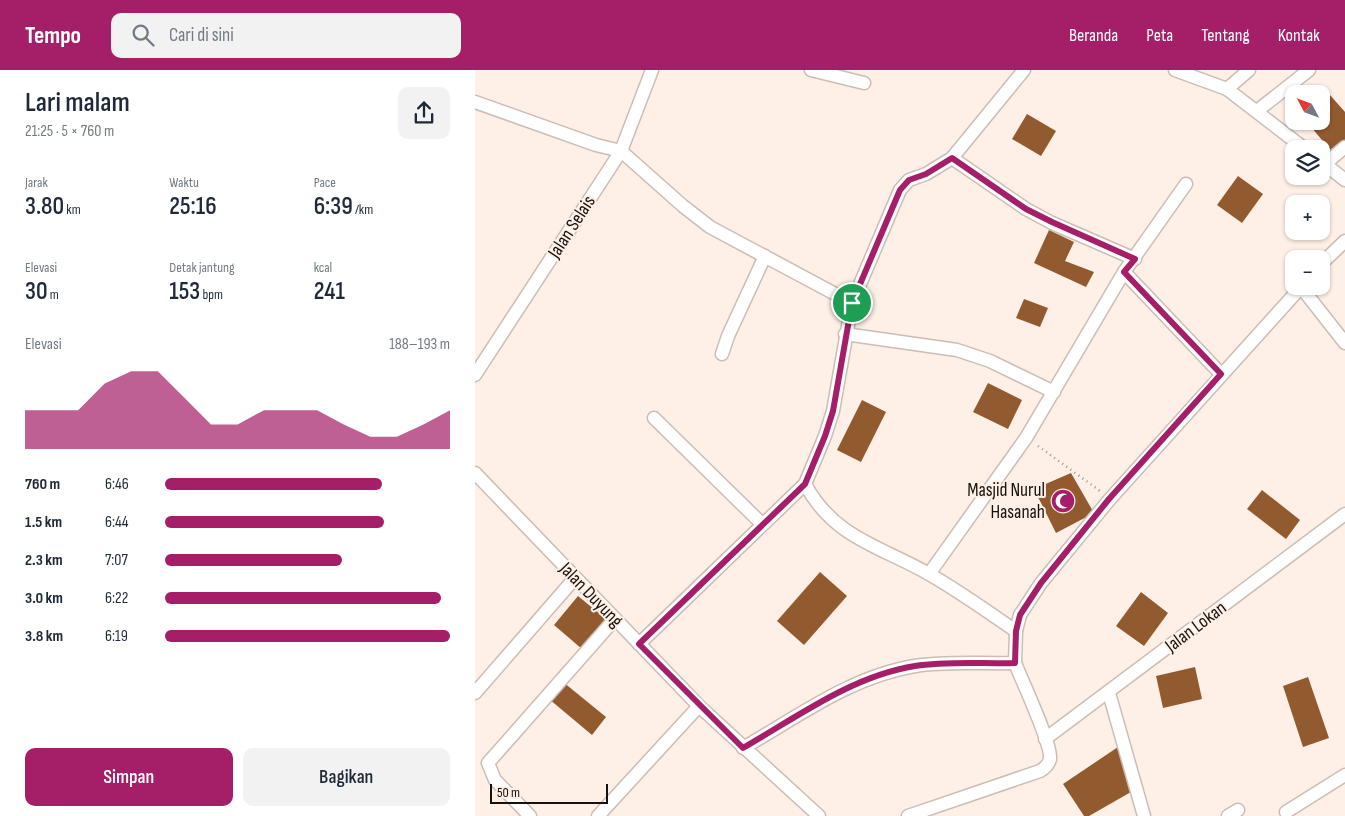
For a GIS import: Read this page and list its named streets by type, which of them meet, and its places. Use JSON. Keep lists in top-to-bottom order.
{
  "streets": {
    "street": ["Jalan Selais", "Jalan Duyung", "Jalan Lokan"]
  },
  "places": {
    "mosque": ["Masjid Nurul Hasanah"]
  },
  "scale_bar": "50 m",
  "north": "top left",
  "page": {
    "header": "Tempo",
    "search": "Cari di sini",
    "nav": [
      "Beranda",
      "Peta",
      "Tentang",
      "Kontak"
    ],
    "heading": ["Lari malam", "21:25 · 5 × 760 m"],
    "map_buttons": ["+", "−"],
    "stats": [
      ["Jarak", "3.80 km"],
      ["Waktu", "25:16"],
      ["Pace", "6:39 /km"],
      ["Elevasi", "30 m"],
      ["Detak jantung", "153 bpm"],
      ["kcal", "241"]
    ],
    "chart": ["Elevasi", "188–193 m"],
    "list": [
      {
        "name": "760 m",
        "note": "6:46"
      },
      {
        "name": "1.5 km",
        "note": "6:44"
      },
      {
        "name": "2.3 km",
        "note": "7:07"
      },
      {
        "name": "3.0 km",
        "note": "6:22"
      },
      {
        "name": "3.8 km",
        "note": "6:19"
      }
    ],
    "buttons": ["Simpan", "Bagikan"],
    "scale": "50 m"
  }
}
